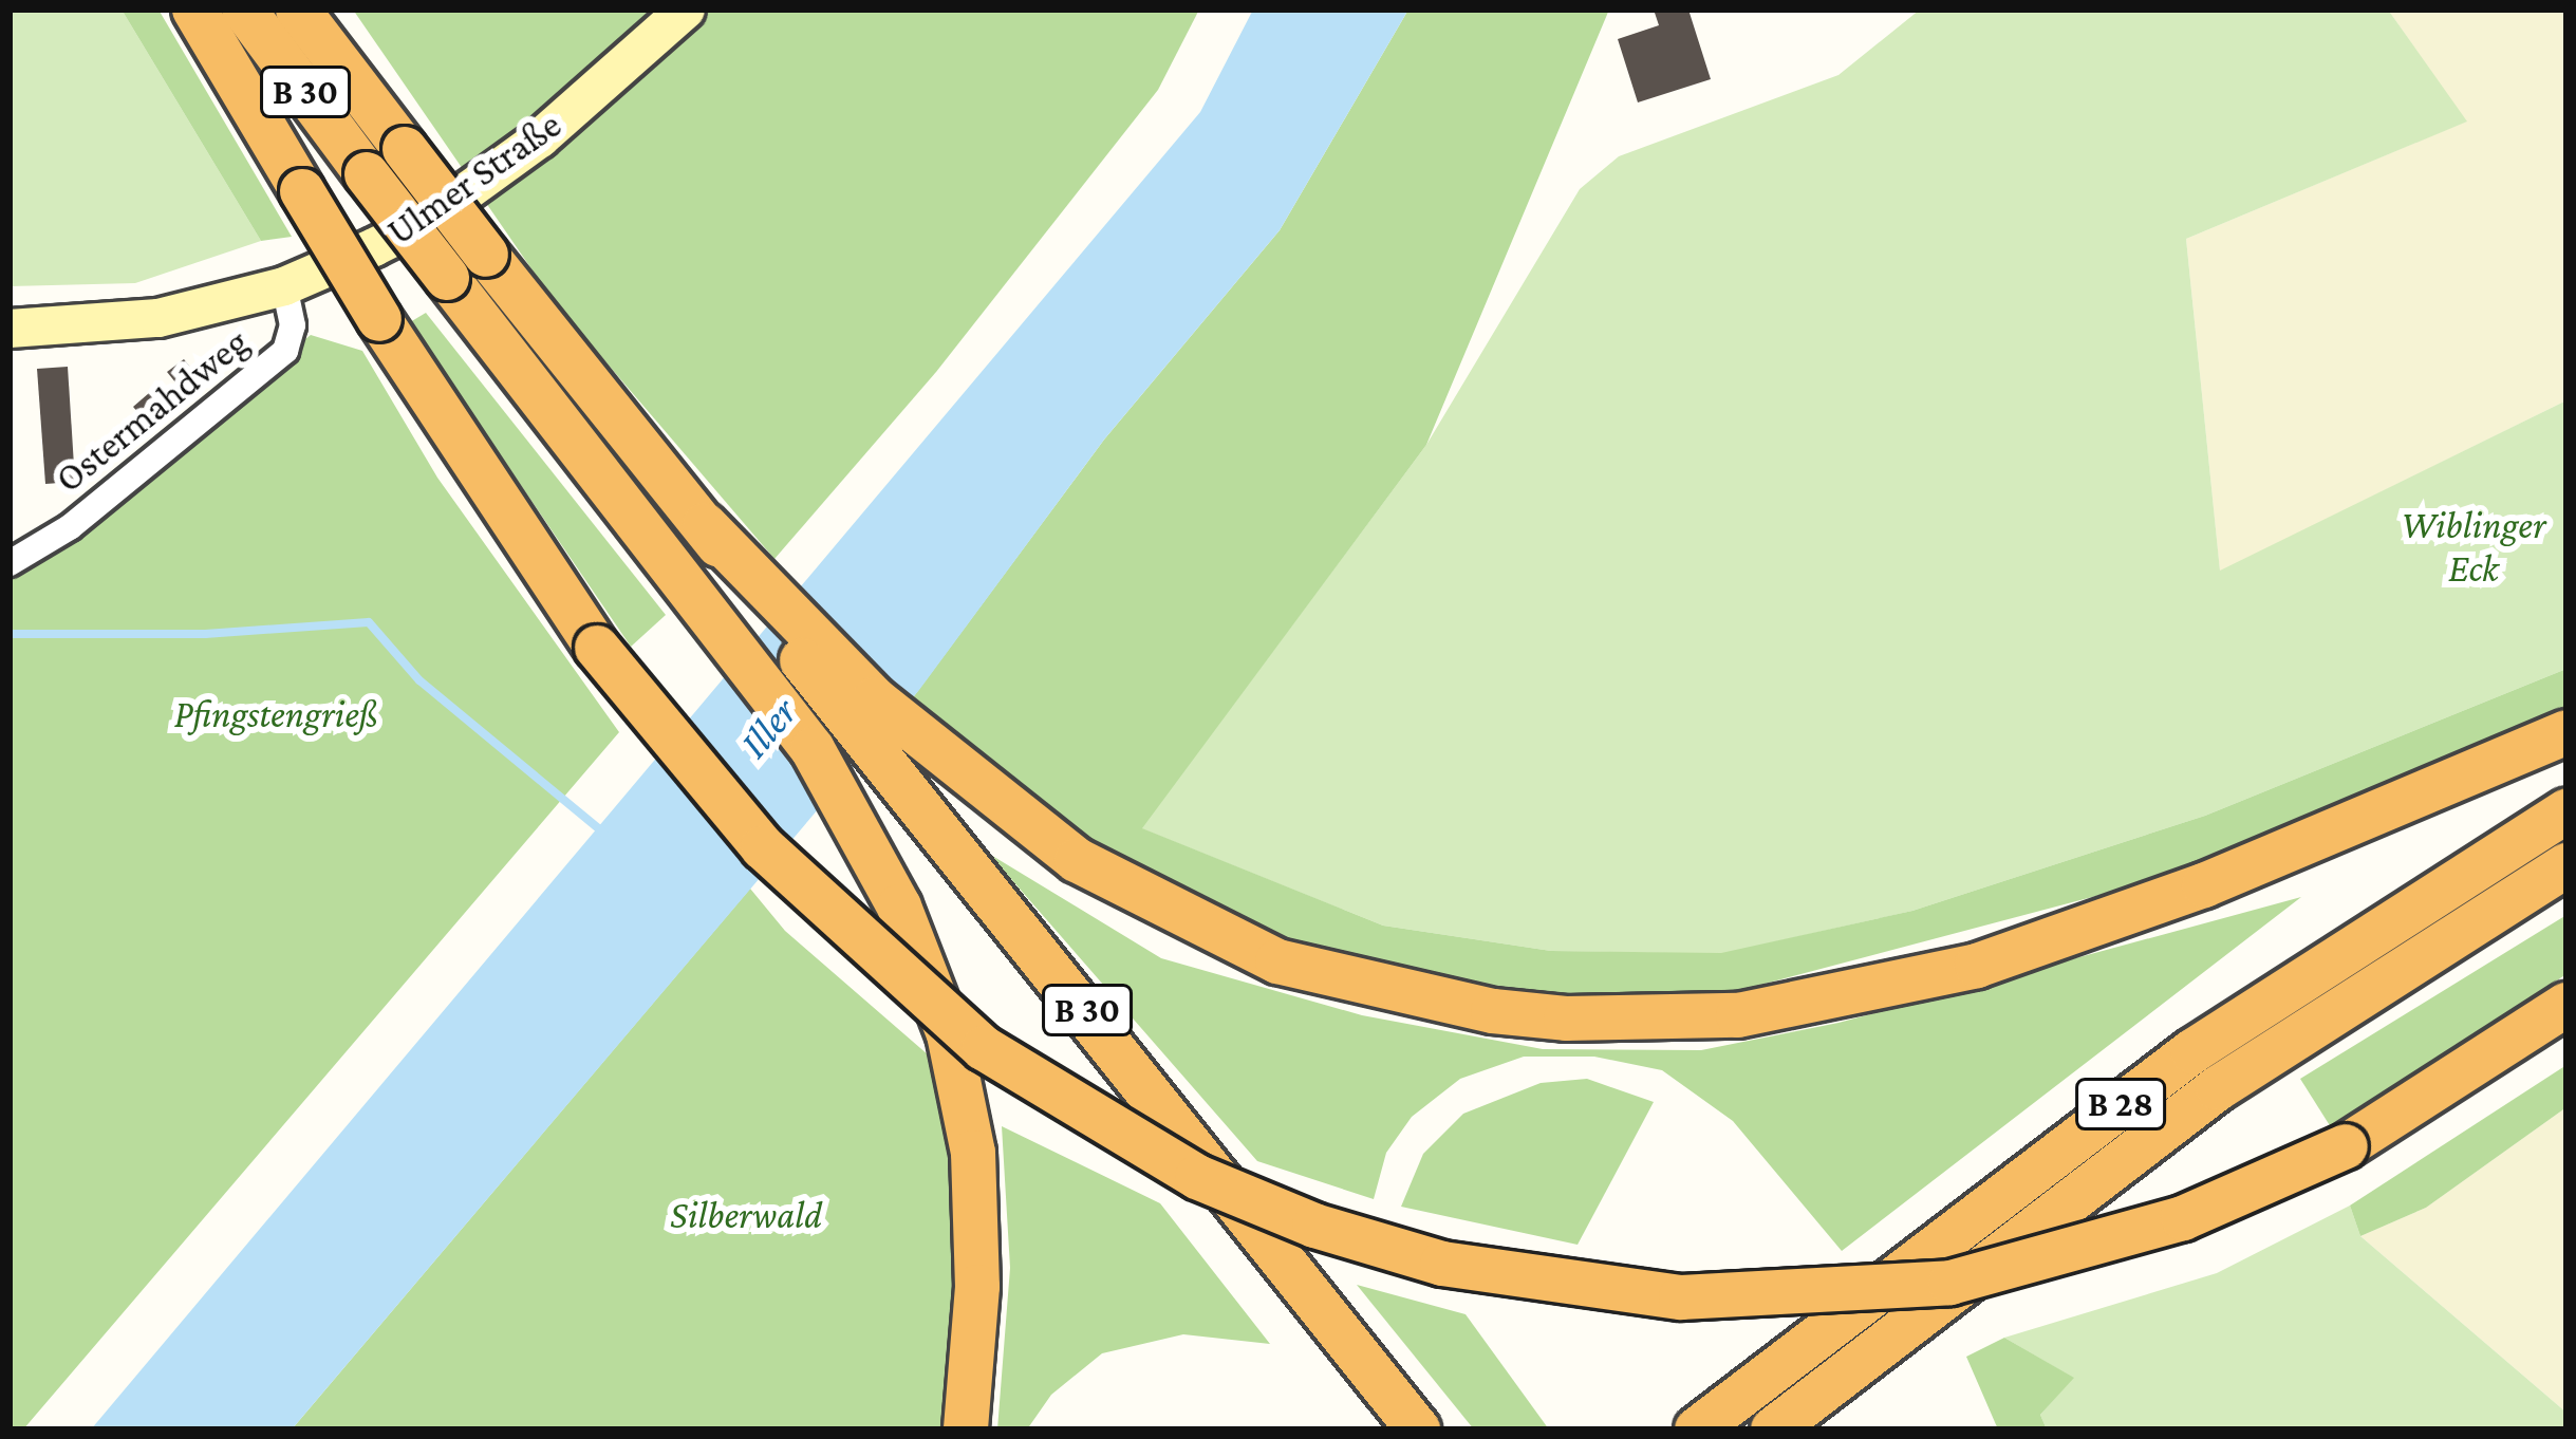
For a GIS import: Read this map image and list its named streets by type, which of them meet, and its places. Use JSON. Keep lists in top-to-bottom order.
{
  "streets": {
    "highway": ["B 30", "B 28"],
    "main road": ["Ulmer Straße"],
    "street": ["Ostermahdweg"]
  },
  "crossings": [
    ["Ulmer Straße", "Ostermahdweg"]
  ],
  "water": ["Iller"],
  "parks": ["Wiblinger Eck", "Pfingstengrieß", "Silberwald"]
}
